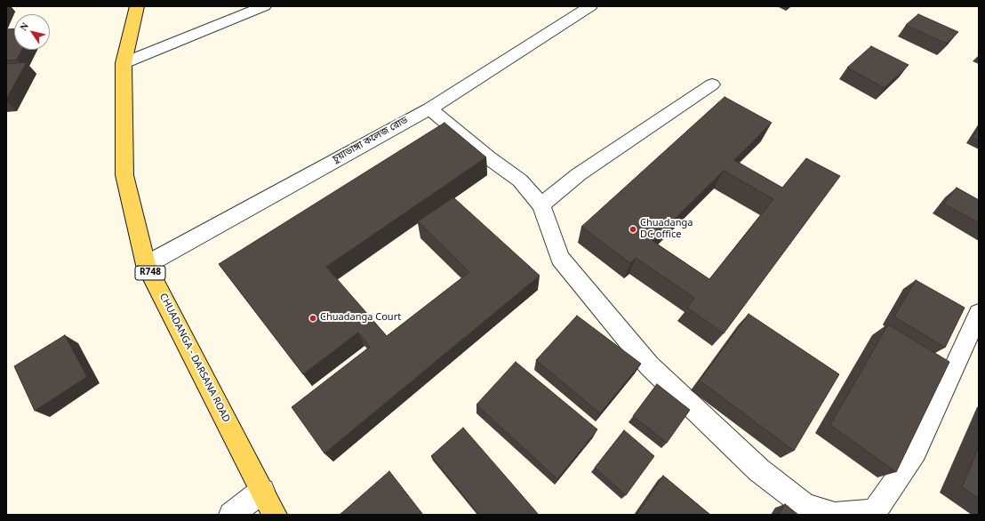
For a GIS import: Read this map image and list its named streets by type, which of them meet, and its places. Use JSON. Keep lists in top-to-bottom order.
{
  "streets": {
    "main road": ["R748", "CHUADANGA - DARSANA ROAD"],
    "street": ["চুয়াডাঙ্গা কলেজ রোড"]
  },
  "crossings": [
    ["চুয়াডাঙ্গা কলেজ রোড", "CHUADANGA - DARSANA ROAD"]
  ],
  "places": ["Chuadanga DC office", "Chuadanga Court"],
  "north": "top left"
}
